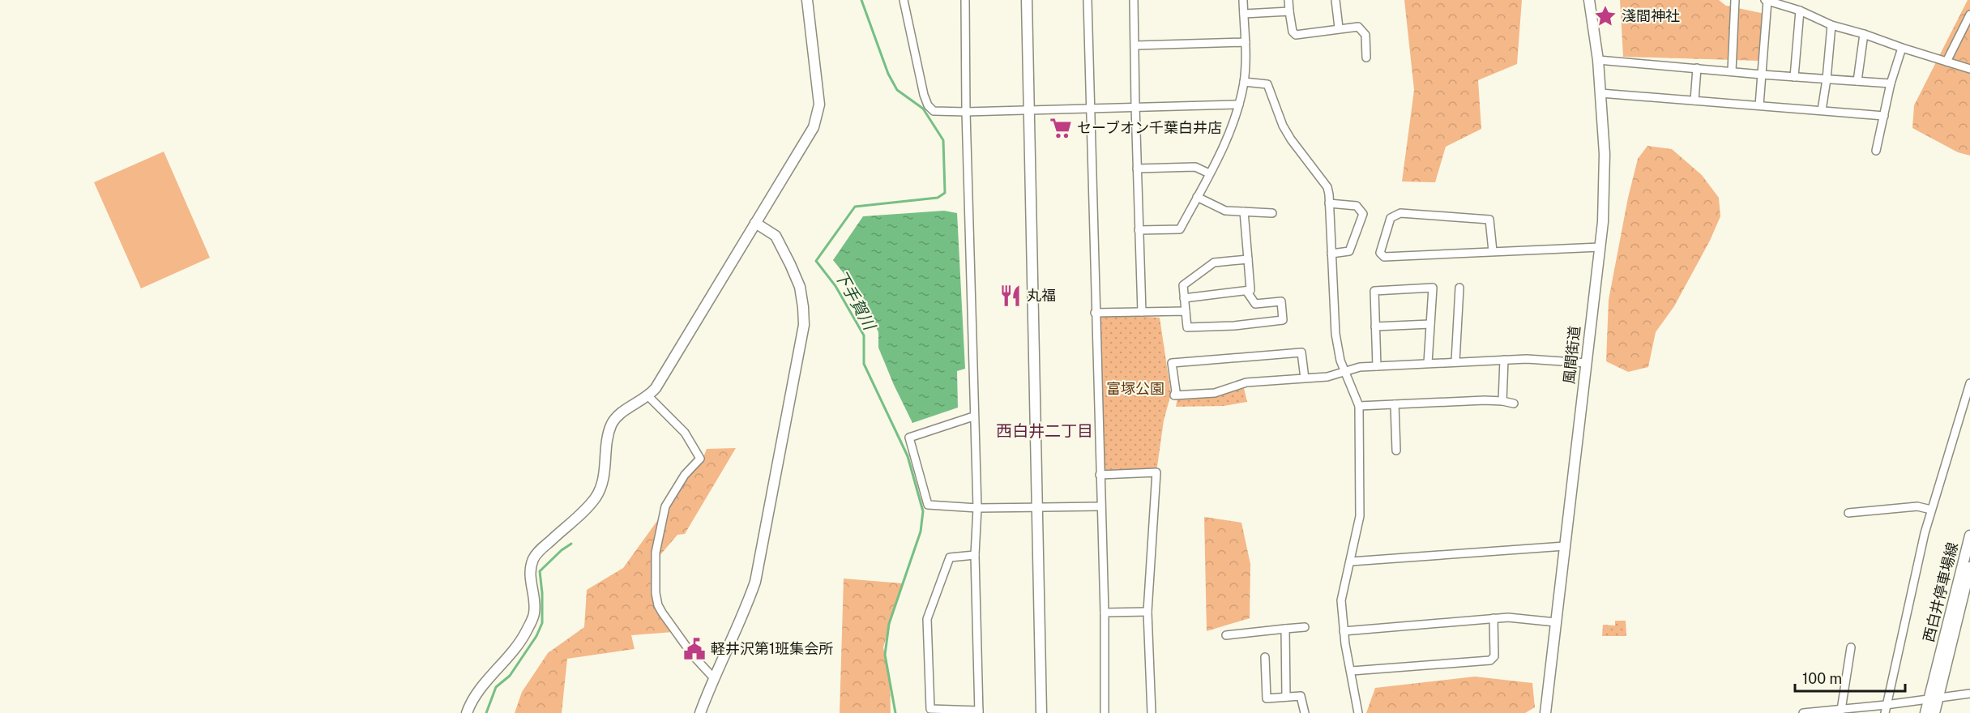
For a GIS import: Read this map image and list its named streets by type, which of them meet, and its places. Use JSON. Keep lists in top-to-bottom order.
{
  "streets": {
    "street": ["風間街道", "西白井停車場線"]
  },
  "districts": ["西白井二丁目"],
  "water": ["下手賀川"],
  "parks": ["富塚公園"],
  "places": {
    "place": ["淺間神社"],
    "supermarket": ["セーブオン千葉白井店"],
    "restaurant": ["丸福"],
    "public building": ["軽井沢第1班集会所"]
  },
  "scale_bar": "100 m"
}
